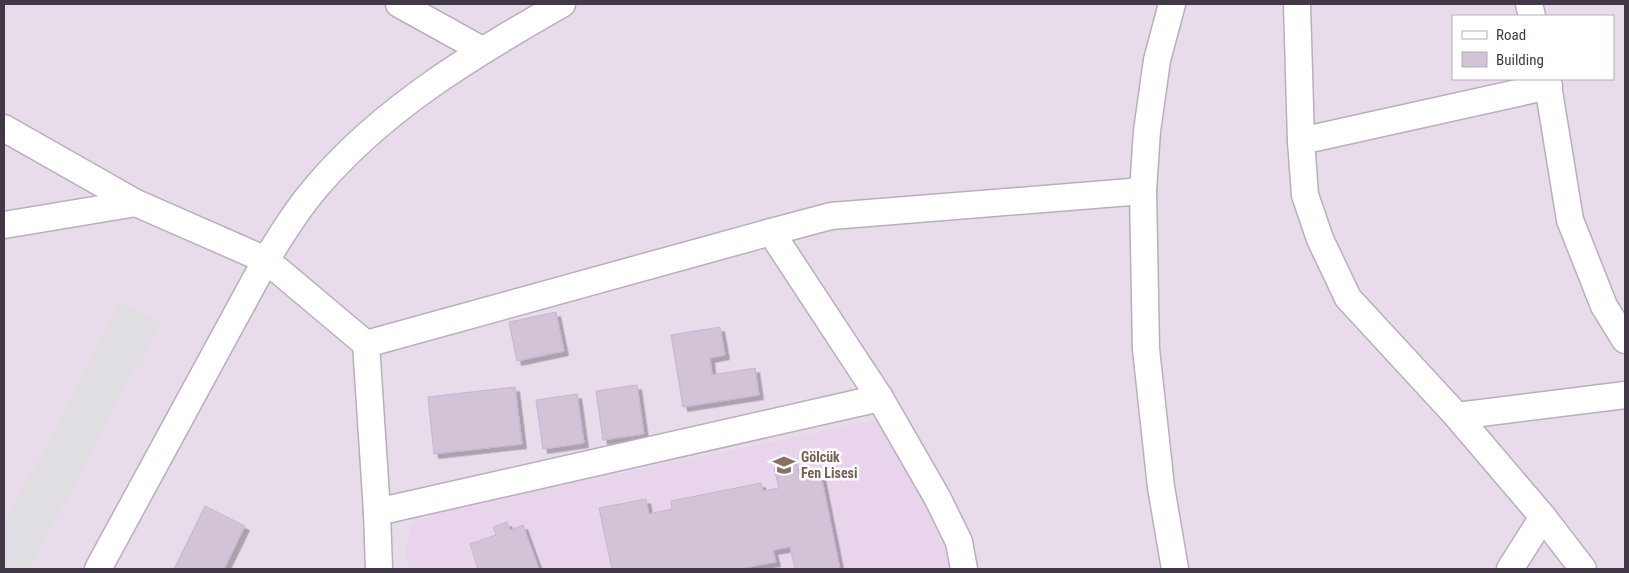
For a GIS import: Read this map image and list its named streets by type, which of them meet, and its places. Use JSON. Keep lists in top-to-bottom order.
{
  "places": {
    "school or university": ["Gölcük Fen Lisesi"]
  },
  "legend": ["Road", "Building"]
}
